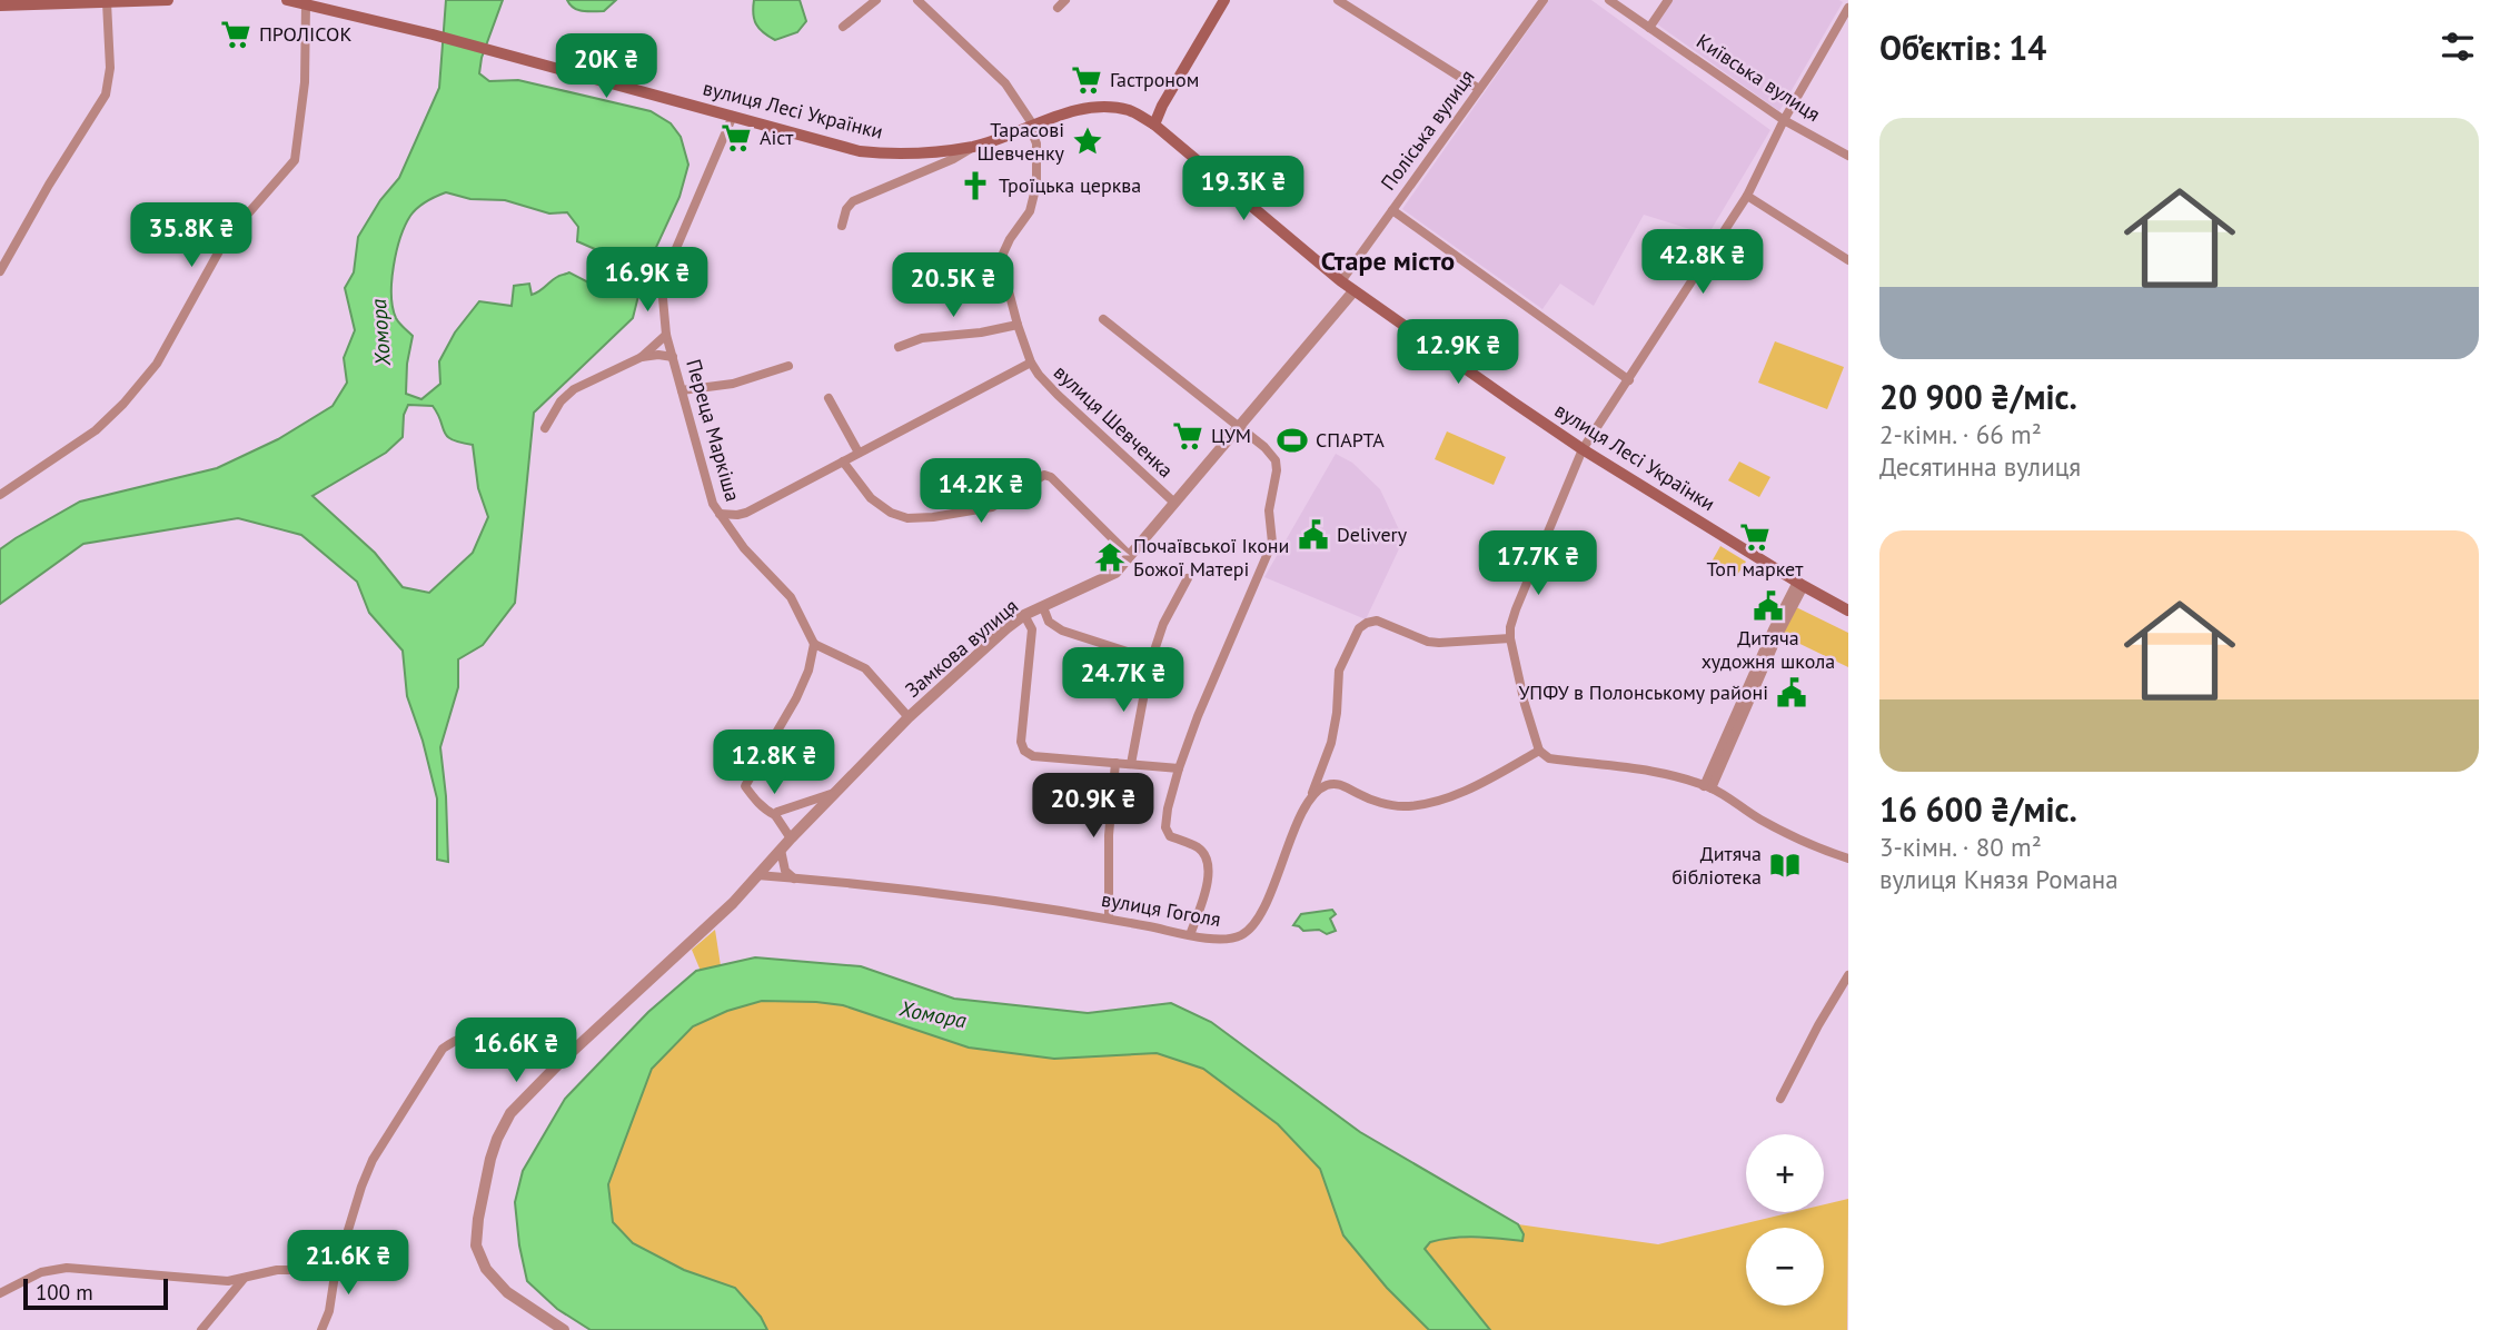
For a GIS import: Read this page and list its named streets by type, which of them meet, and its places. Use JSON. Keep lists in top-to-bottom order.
{
  "streets": {
    "main road": ["вулиця Лесі Українки"],
    "street": [
      "Київська вулиця",
      "Поліська вулиця",
      "вулиця Шевченка",
      "Переца Маркіша",
      "Замкова вулиця",
      "вулиця Гоголя"
    ]
  },
  "crossings": [
    ["вулиця Лесі Українки", "Поліська вулиця"],
    ["вулиця Лесі Українки", "вулиця Шевченка"],
    ["вулиця Лесі Українки", "Переца Маркіша"],
    ["вулиця Лесі Українки", "Замкова вулиця"],
    ["вулиця Шевченка", "Переца Маркіша"],
    ["вулиця Шевченка", "Замкова вулиця"],
    ["Замкова вулиця", "вулиця Гоголя"]
  ],
  "districts": ["Старе місто"],
  "water": ["Хомора"],
  "places": {
    "supermarket": [
      "ПРОЛІСОК",
      "Гастроном",
      "Аіст",
      "ЦУМ",
      "Топ маркет"
    ],
    "place": ["Тарасові Шевченку"],
    "church": ["Троїцька церква"],
    "sports": ["СПАРТА"],
    "public building": ["Delivery", "Дитяча художня школа", "УПФУ в Полонському районі"],
    "temple": ["Почаївської Ікони Божої Матері"],
    "library": ["Дитяча бібліотека"]
  },
  "scale_bar": "100 m",
  "page": {
    "heading": "Об’єктів: 14",
    "price": [
      "20K ₴",
      "19.3K ₴",
      "35.8K ₴",
      "42.8K ₴",
      "16.9K ₴",
      "20.5K ₴",
      "12.9K ₴",
      "14.2K ₴",
      "17.7K ₴",
      "24.7K ₴",
      "12.8K ₴",
      "20.9K ₴",
      "16.6K ₴",
      "21.6K ₴"
    ],
    "list": [
      {
        "name": "20 900 ₴/міс.",
        "note": "2-кімн. · 66 m² · Десятинна вулиця"
      },
      {
        "name": "16 600 ₴/міс.",
        "note": "3-кімн. · 80 m² · вулиця Князя Романа"
      }
    ],
    "map_buttons": ["+", "−"],
    "scale": "100 m"
  }
}
